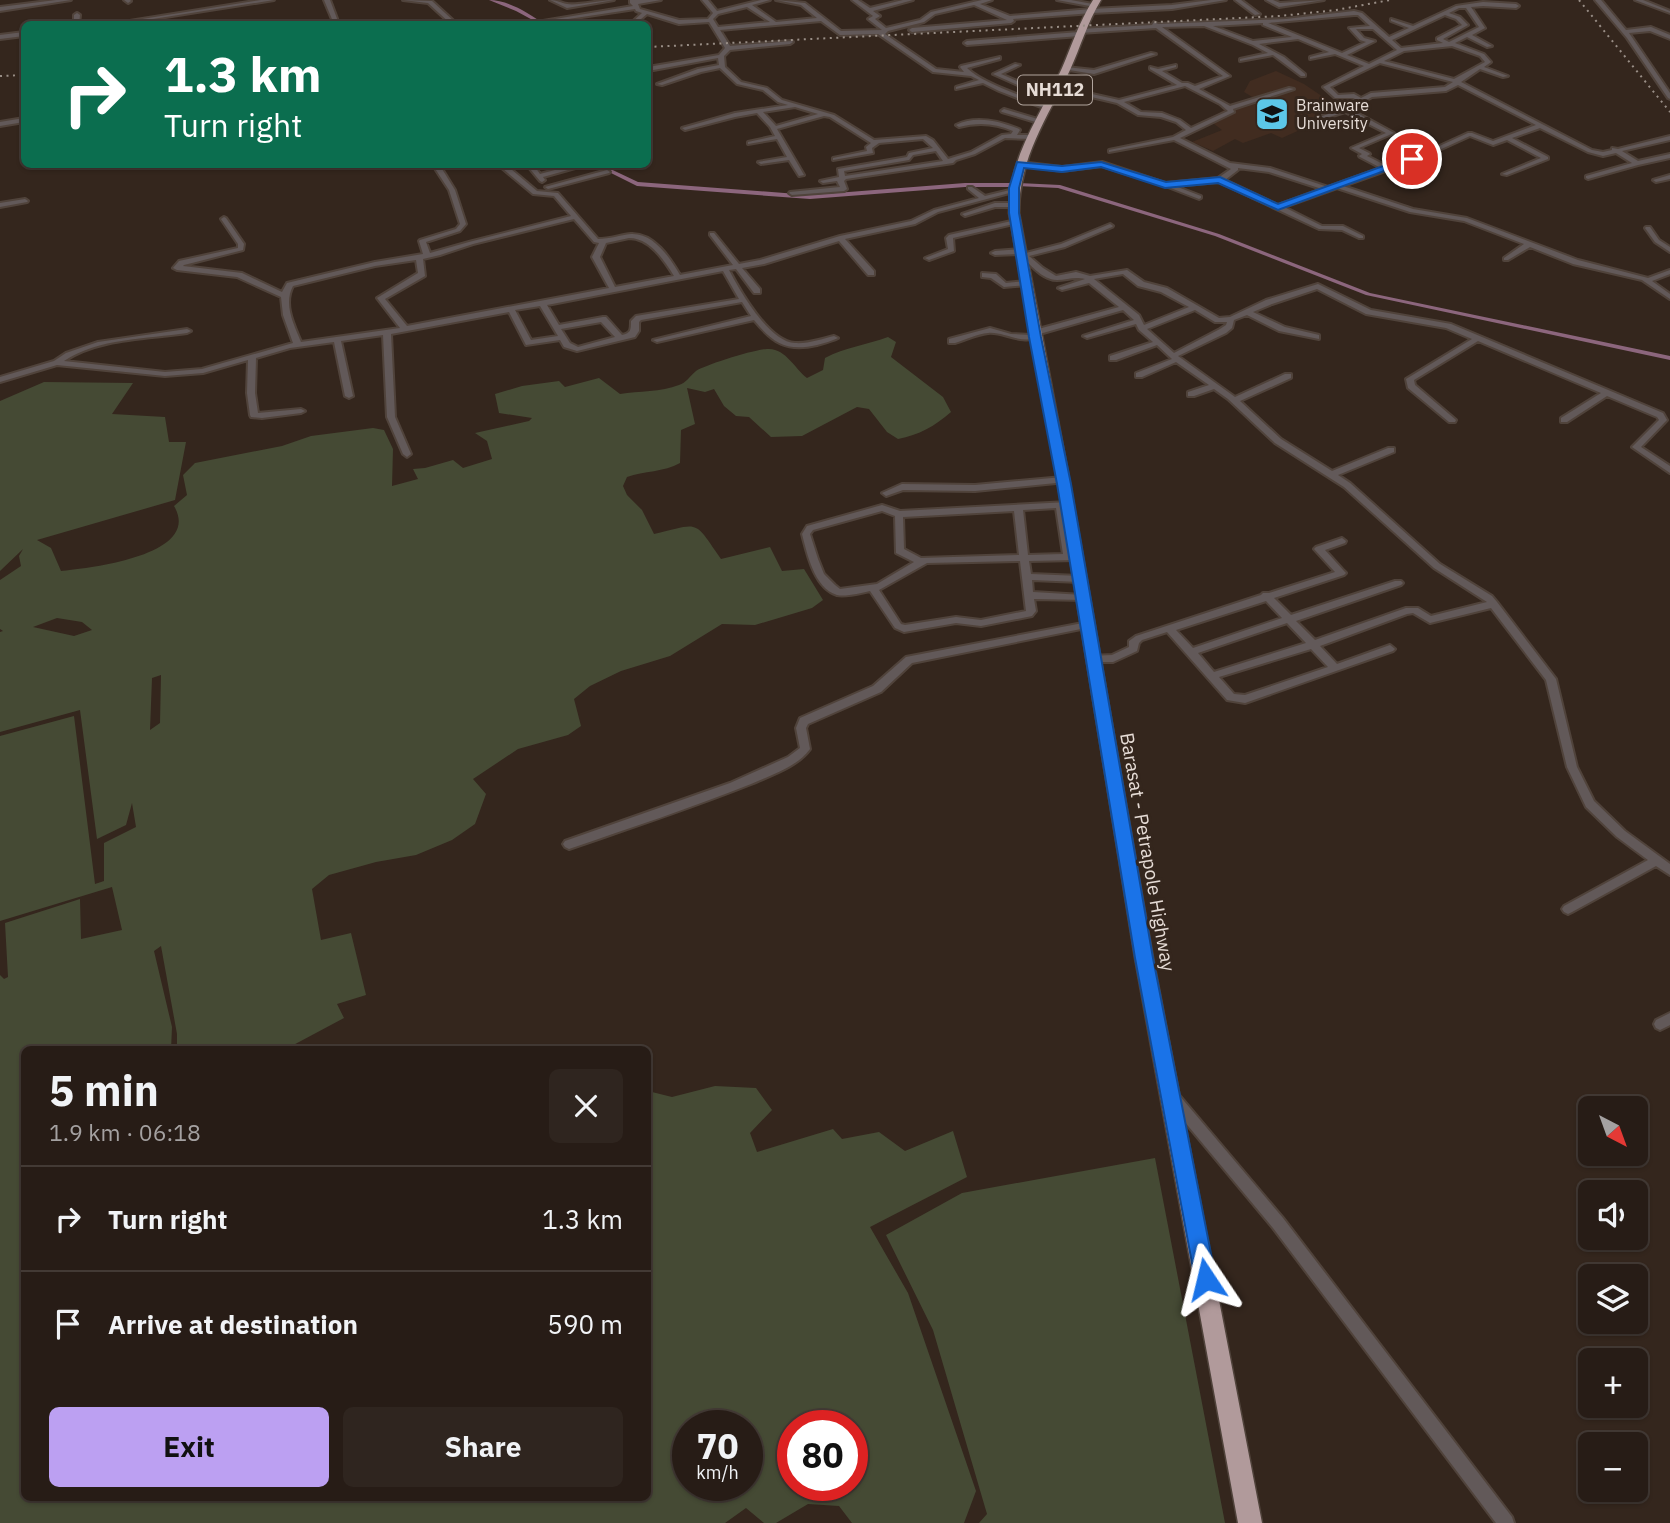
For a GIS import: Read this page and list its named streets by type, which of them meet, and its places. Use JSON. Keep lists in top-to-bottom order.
{
  "streets": {
    "highway": ["NH112", "Barasat - Petrapole Highway"]
  },
  "places": {
    "school or university": ["Brainware University"]
  },
  "north": "bottom right",
  "page": {
    "turn": ["1.3 km", "Turn right"],
    "heading": ["5 min", "1.9 km · 06:18"],
    "map_buttons": ["+", "−"],
    "list": [
      {
        "name": "Turn right",
        "value": "1.3 km"
      },
      {
        "name": "Arrive at destination",
        "value": "590 m"
      }
    ],
    "buttons": ["Exit", "Share"],
    "speed": "70 km/h",
    "limit": "80"
  }
}
